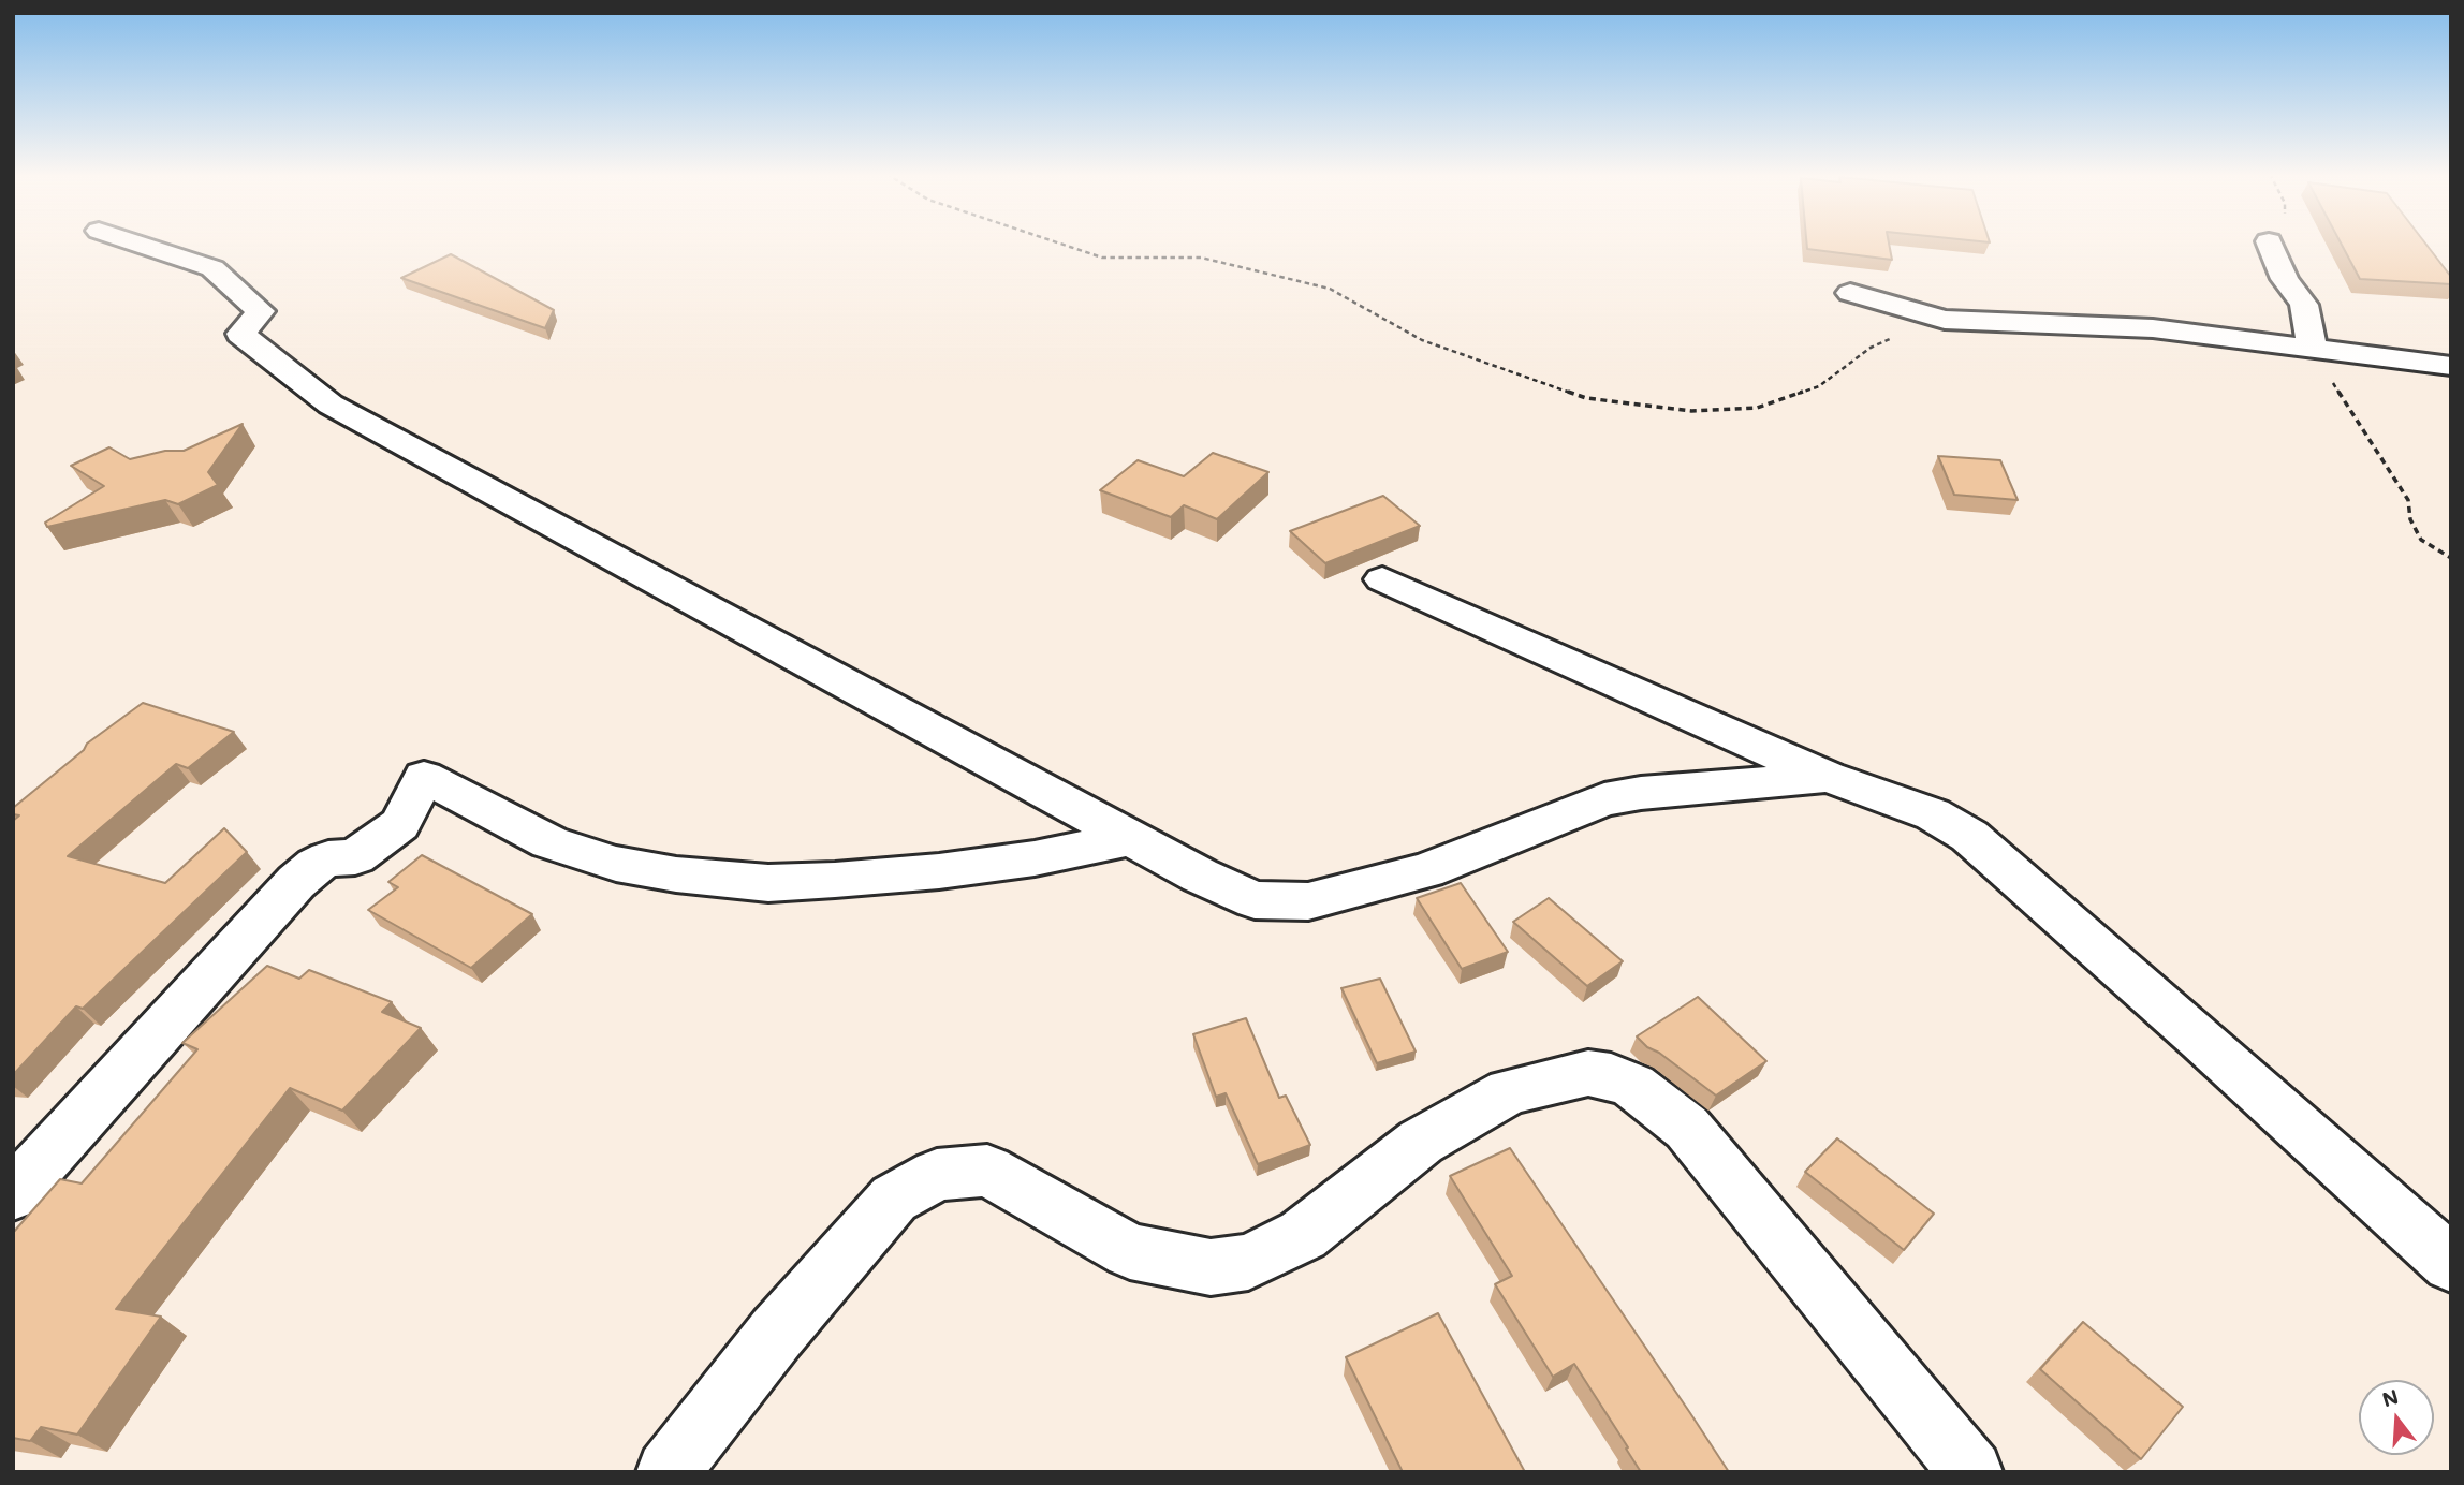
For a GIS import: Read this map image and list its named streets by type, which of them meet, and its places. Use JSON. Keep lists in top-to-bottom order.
{
  "north": "top"
}
